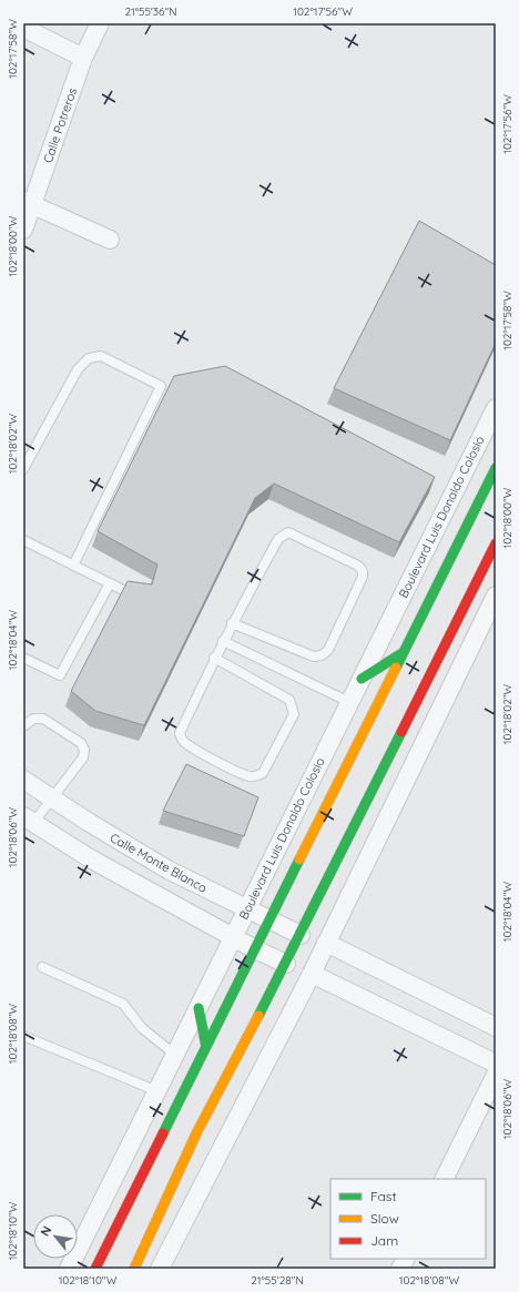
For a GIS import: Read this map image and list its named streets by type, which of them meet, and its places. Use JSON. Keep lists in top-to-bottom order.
{
  "streets": {
    "main road": ["Boulevard Luis Donaldo Colosio"],
    "street": ["Calle Potreros", "Calle Monte Blanco"]
  },
  "crossings": [
    ["Boulevard Luis Donaldo Colosio", "Calle Monte Blanco"]
  ],
  "legend": ["Fast", "Slow", "Jam"],
  "north": "top left",
  "coordinates": [
    "21°55'36\"N",
    "102°17'56\"W",
    "102°17'58\"W",
    "102°18'00\"W",
    "102°18'02\"W",
    "102°18'04\"W",
    "102°18'06\"W",
    "102°18'08\"W",
    "102°18'10\"W",
    "21°55'28\"N"
  ]
}
